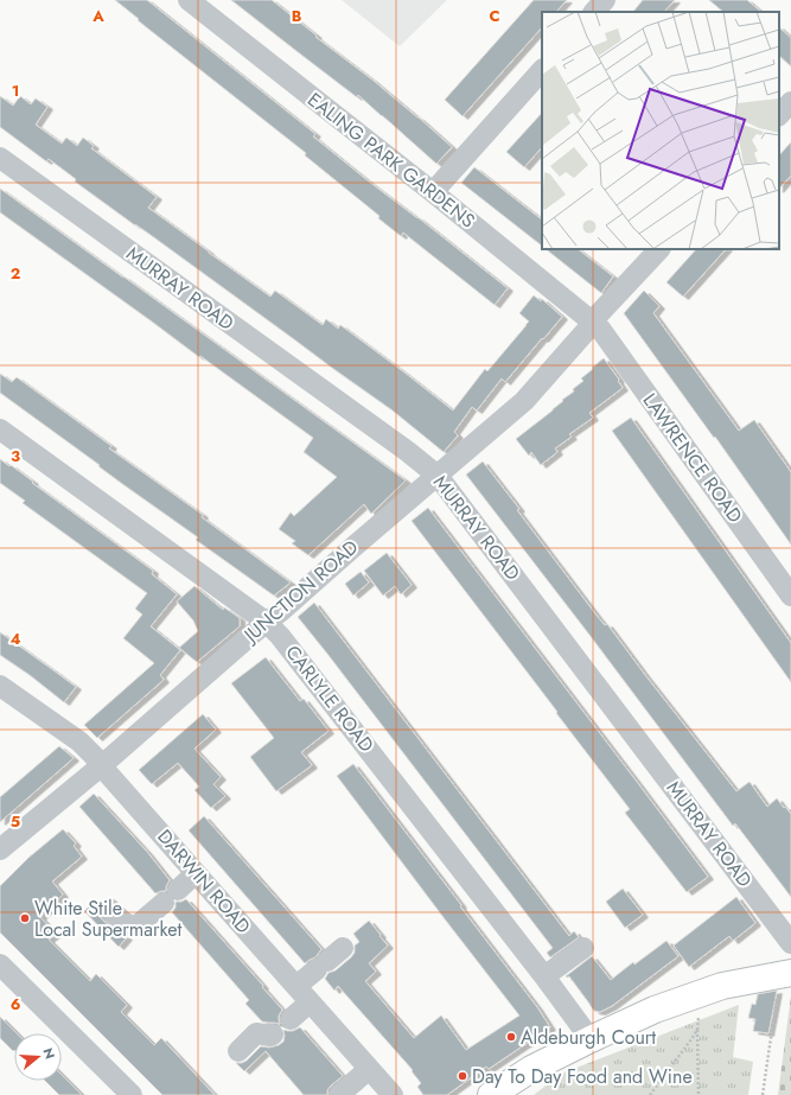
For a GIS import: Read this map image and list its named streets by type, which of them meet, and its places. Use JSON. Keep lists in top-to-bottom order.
{
  "streets": {
    "street": [
      "EALING PARK GARDENS",
      "MURRAY ROAD",
      "LAWRENCE ROAD",
      "JUNCTION ROAD",
      "CARLYLE ROAD",
      "DARWIN ROAD"
    ]
  },
  "crossings": [
    ["EALING PARK GARDENS", "LAWRENCE ROAD"],
    ["EALING PARK GARDENS", "JUNCTION ROAD"],
    ["MURRAY ROAD", "JUNCTION ROAD"],
    ["LAWRENCE ROAD", "JUNCTION ROAD"],
    ["JUNCTION ROAD", "CARLYLE ROAD"],
    ["JUNCTION ROAD", "DARWIN ROAD"]
  ],
  "places": ["White Stile Local Supermarket", "Aldeburgh Court", "Day To Day Food and Wine"],
  "north": "right",
  "grid": {
    "columns": ["A", "B", "C"],
    "rows": [
      "1",
      "2",
      "3",
      "4",
      "5",
      "6"
    ]
  }
}
